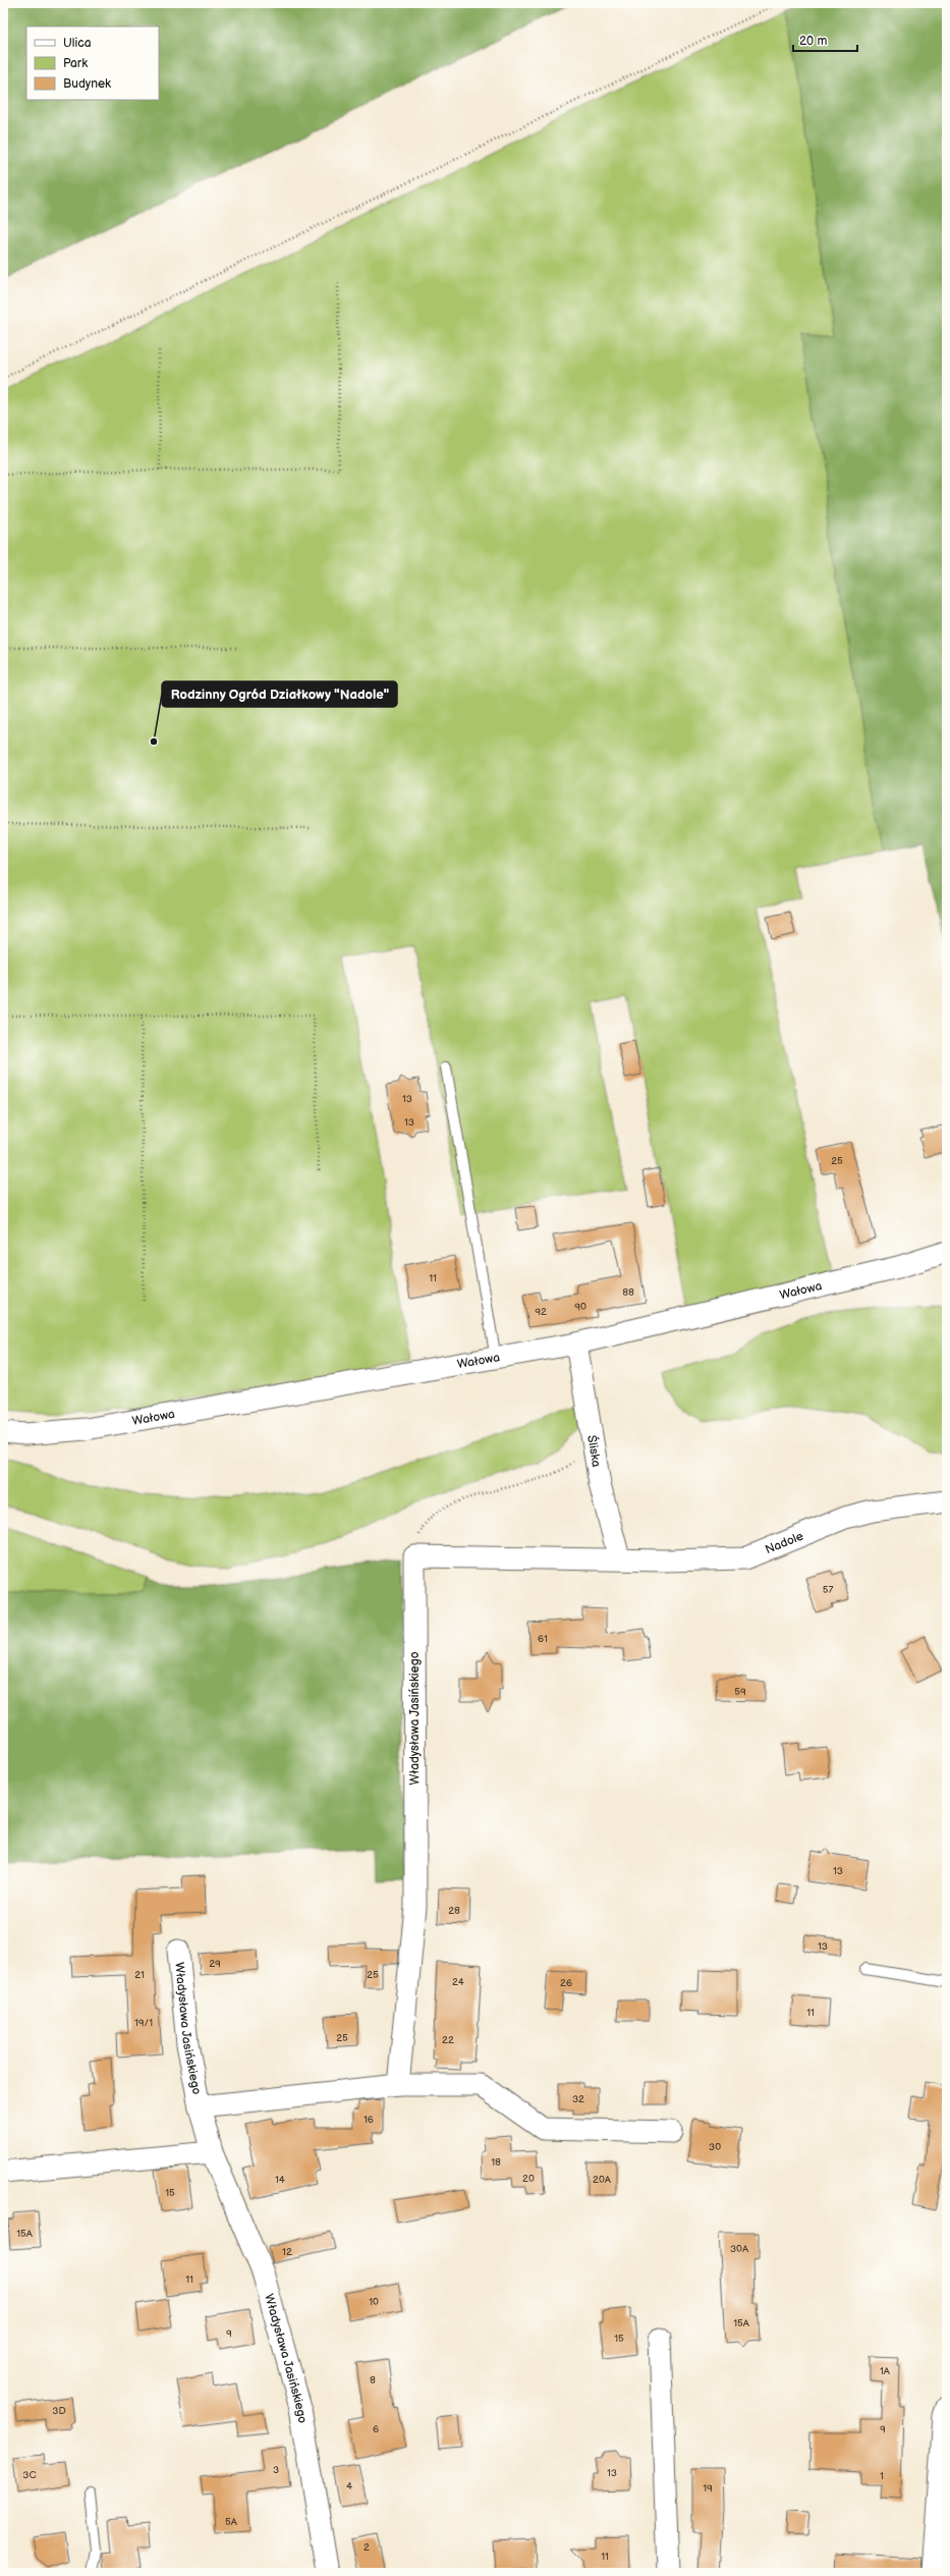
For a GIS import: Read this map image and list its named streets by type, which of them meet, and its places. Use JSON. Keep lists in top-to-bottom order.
{
  "streets": {
    "street": [
      "Wałowa",
      "Śliska",
      "Nadole",
      "Władysława Jasińskiego"
    ]
  },
  "crossings": [
    ["Wałowa", "Śliska"],
    ["Śliska", "Nadole"]
  ],
  "places": ["Rodzinny Ogród Działkowy \"Nadole\""],
  "house_numbers": [
    "13",
    "13",
    "25",
    "11",
    "88",
    "90",
    "92",
    "57",
    "61",
    "59",
    "13",
    "28",
    "13",
    "29",
    "21",
    "25",
    "24",
    "26",
    "11",
    "19/1",
    "25",
    "22",
    "32",
    "16",
    "30",
    "18",
    "20",
    "14",
    "20A",
    "15",
    "15A",
    "30A",
    "12",
    "11",
    "10",
    "15A",
    "9",
    "15",
    "1A",
    "8",
    "3D",
    "6",
    "9",
    "3",
    "13",
    "3C",
    "1",
    "4",
    "19",
    "5A",
    "2",
    "11"
  ],
  "legend": ["Ulica", "Park", "Budynek"],
  "scale_bar": "20 m"
}
